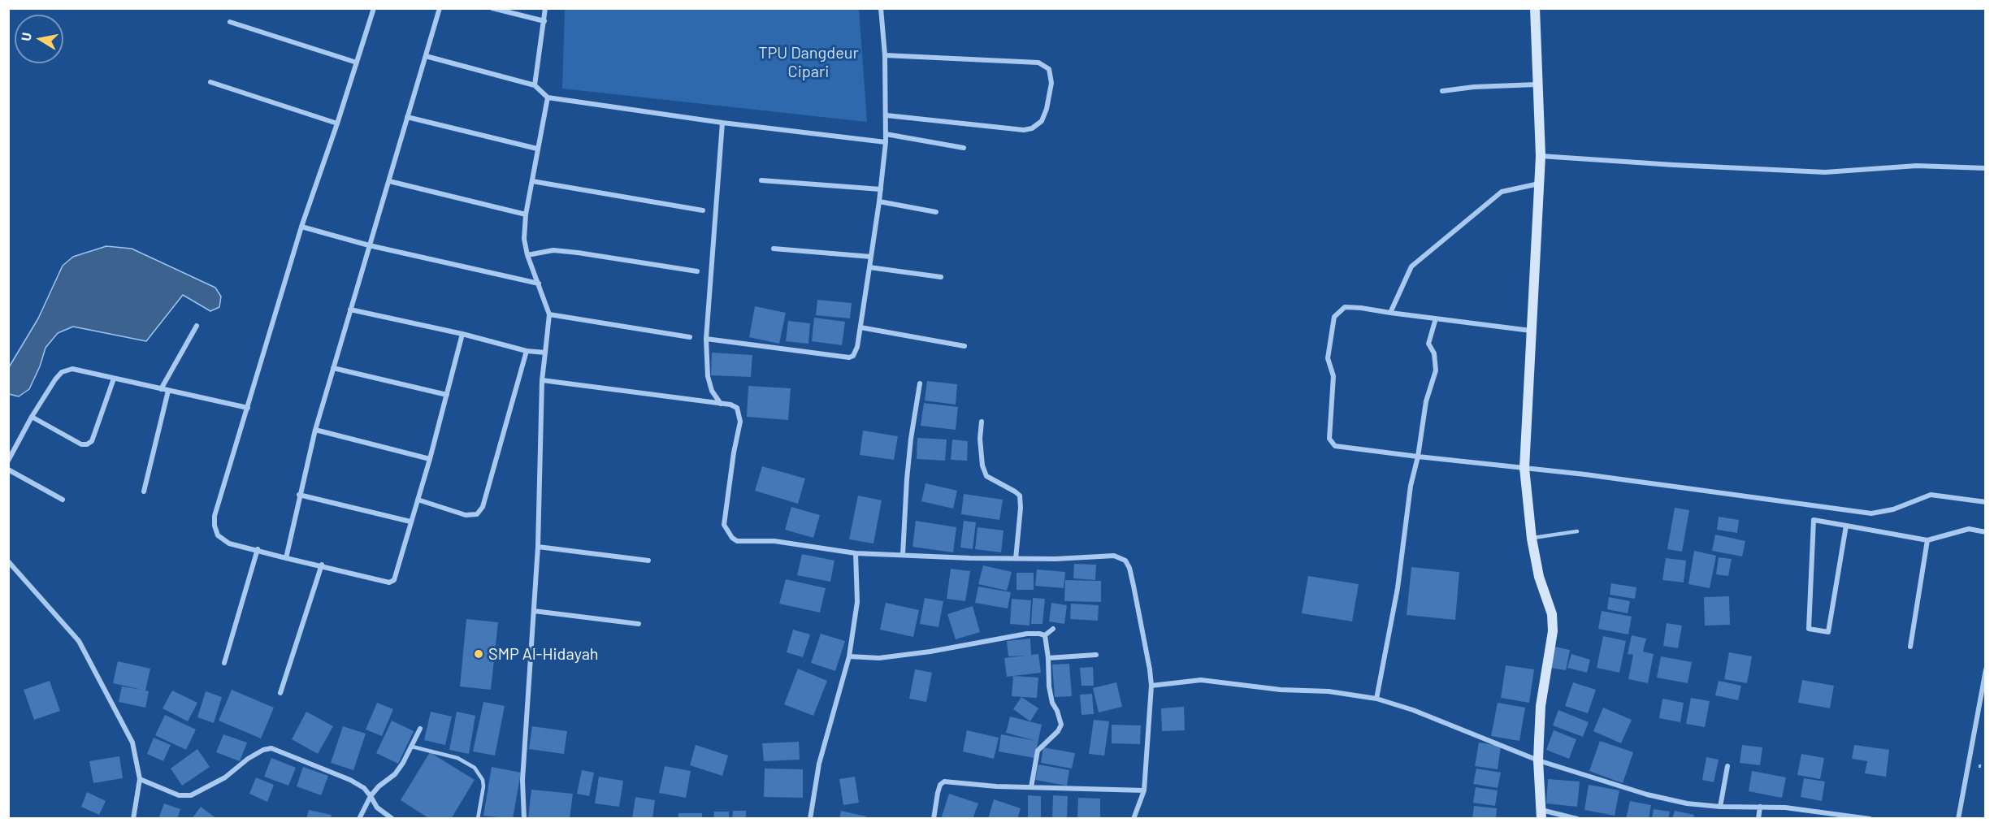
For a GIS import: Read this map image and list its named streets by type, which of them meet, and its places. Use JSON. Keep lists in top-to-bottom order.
{
  "parks": ["TPU Dangdeur Cipari"],
  "places": ["SMP Al-Hidayah"],
  "north": "left"
}
